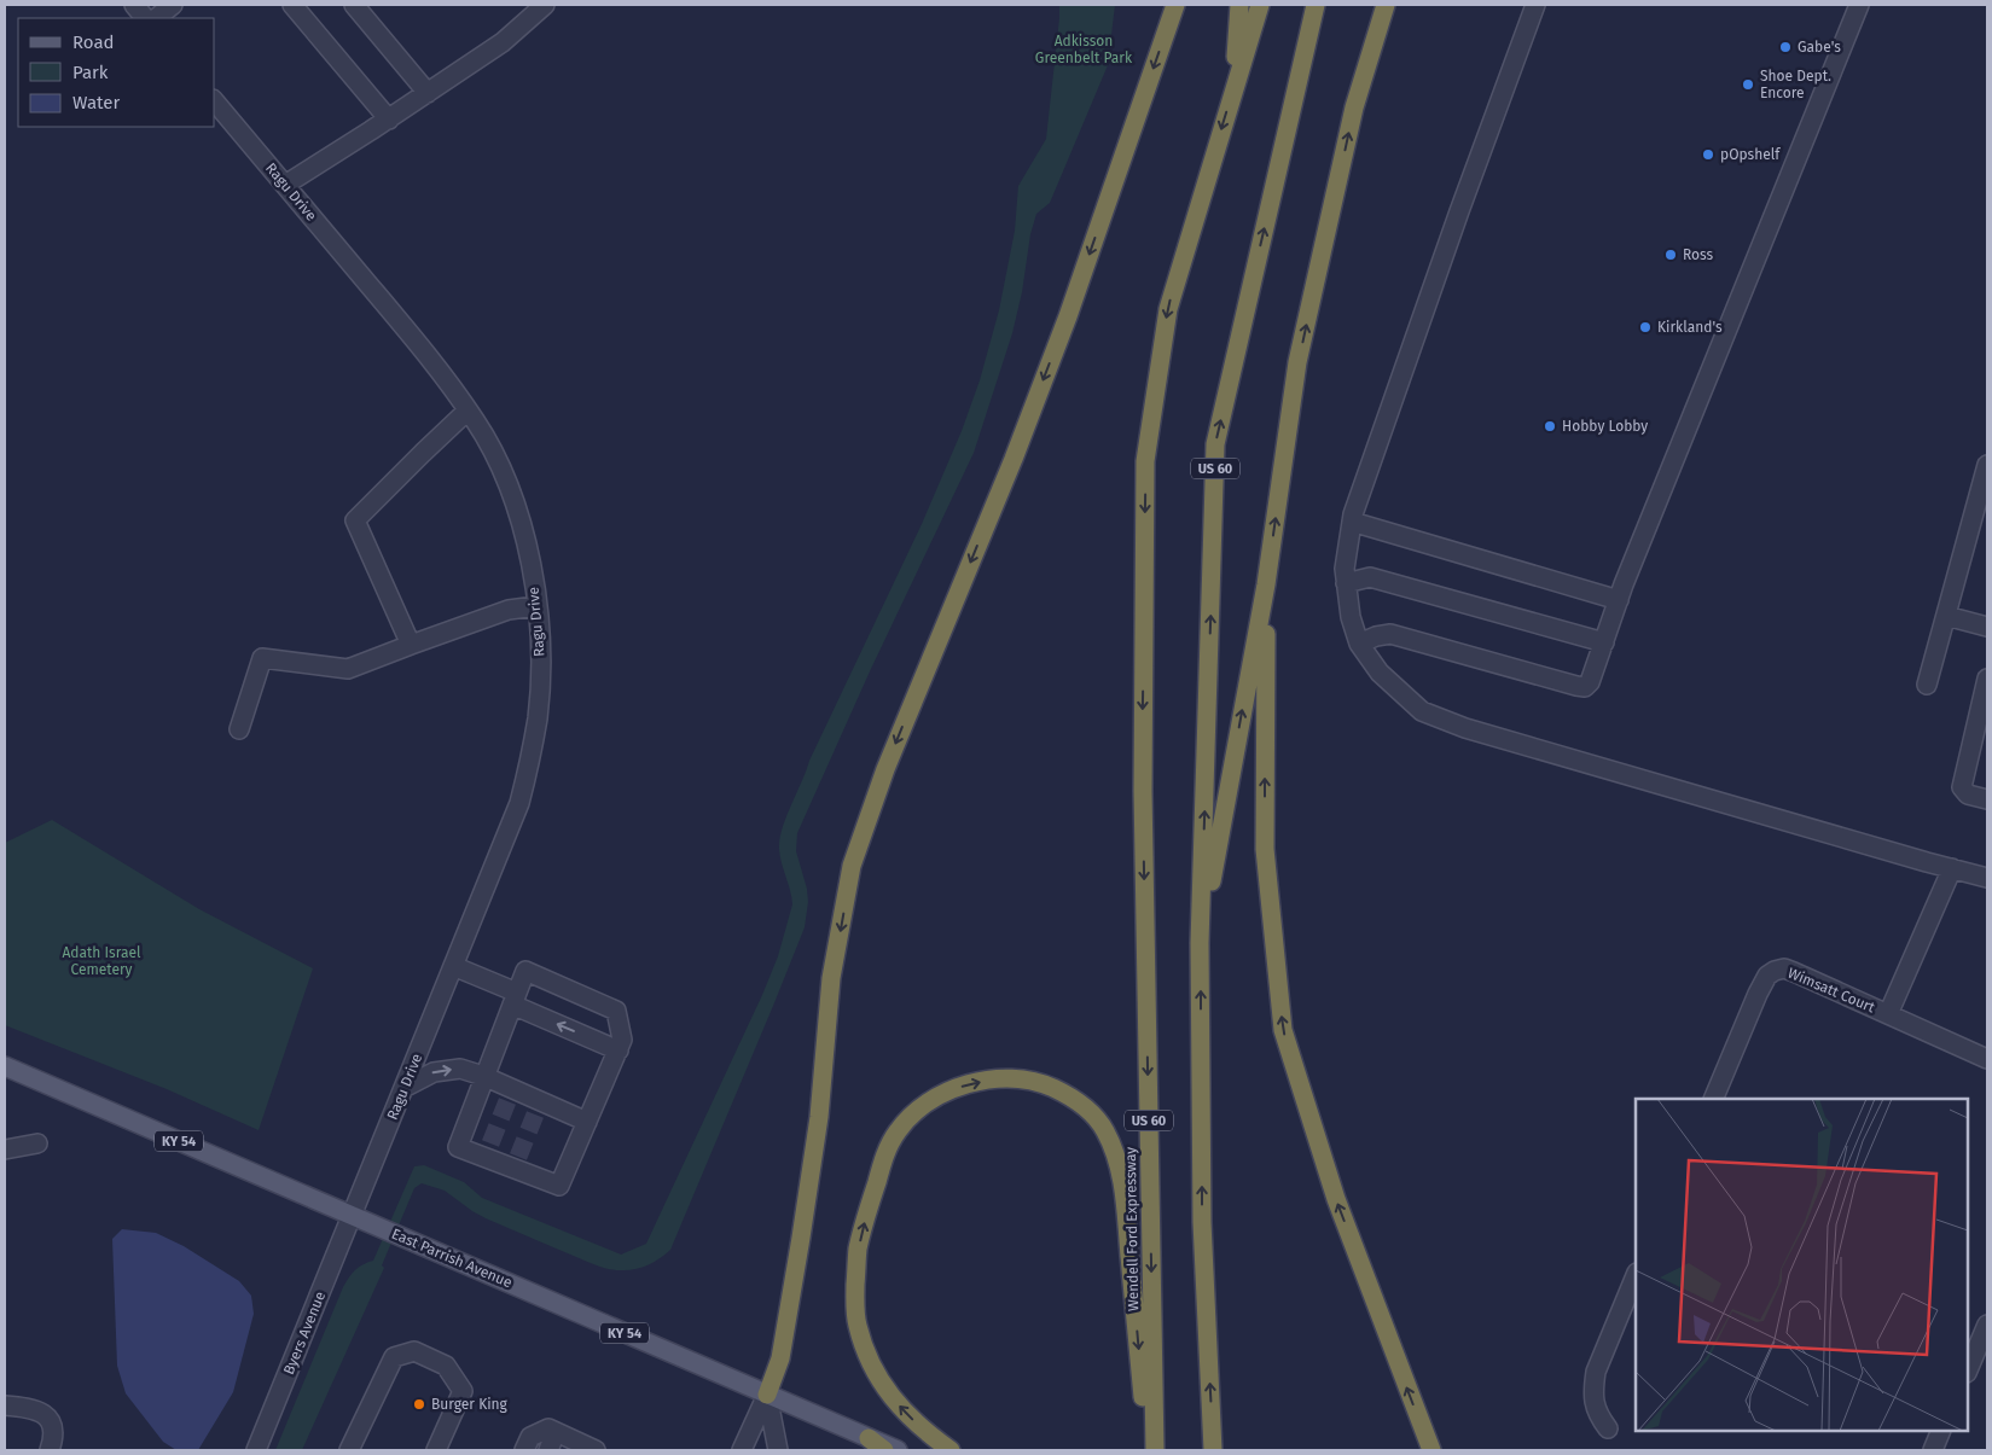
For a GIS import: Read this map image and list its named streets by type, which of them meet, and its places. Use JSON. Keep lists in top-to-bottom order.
{
  "streets": {
    "highway": ["US 60", "Wendell Ford Expressway"],
    "main road": ["KY 54", "East Parrish Avenue"],
    "street": ["Ragu Drive", "Wimsatt Court", "Byers Avenue"]
  },
  "crossings": [
    ["Ragu Drive", "East Parrish Avenue"],
    ["Ragu Drive", "Byers Avenue"],
    ["US 60", "Wendell Ford Expressway"],
    ["East Parrish Avenue", "Byers Avenue"]
  ],
  "parks": ["Adkisson Greenbelt Park", "Adath Israel Cemetery"],
  "places": [
    "Gabe's",
    "Shoe Dept. Encore",
    "pOpshelf",
    "Ross",
    "Kirkland's",
    "Hobby Lobby",
    "Burger King"
  ],
  "legend": ["Road", "Park", "Water"]
}
